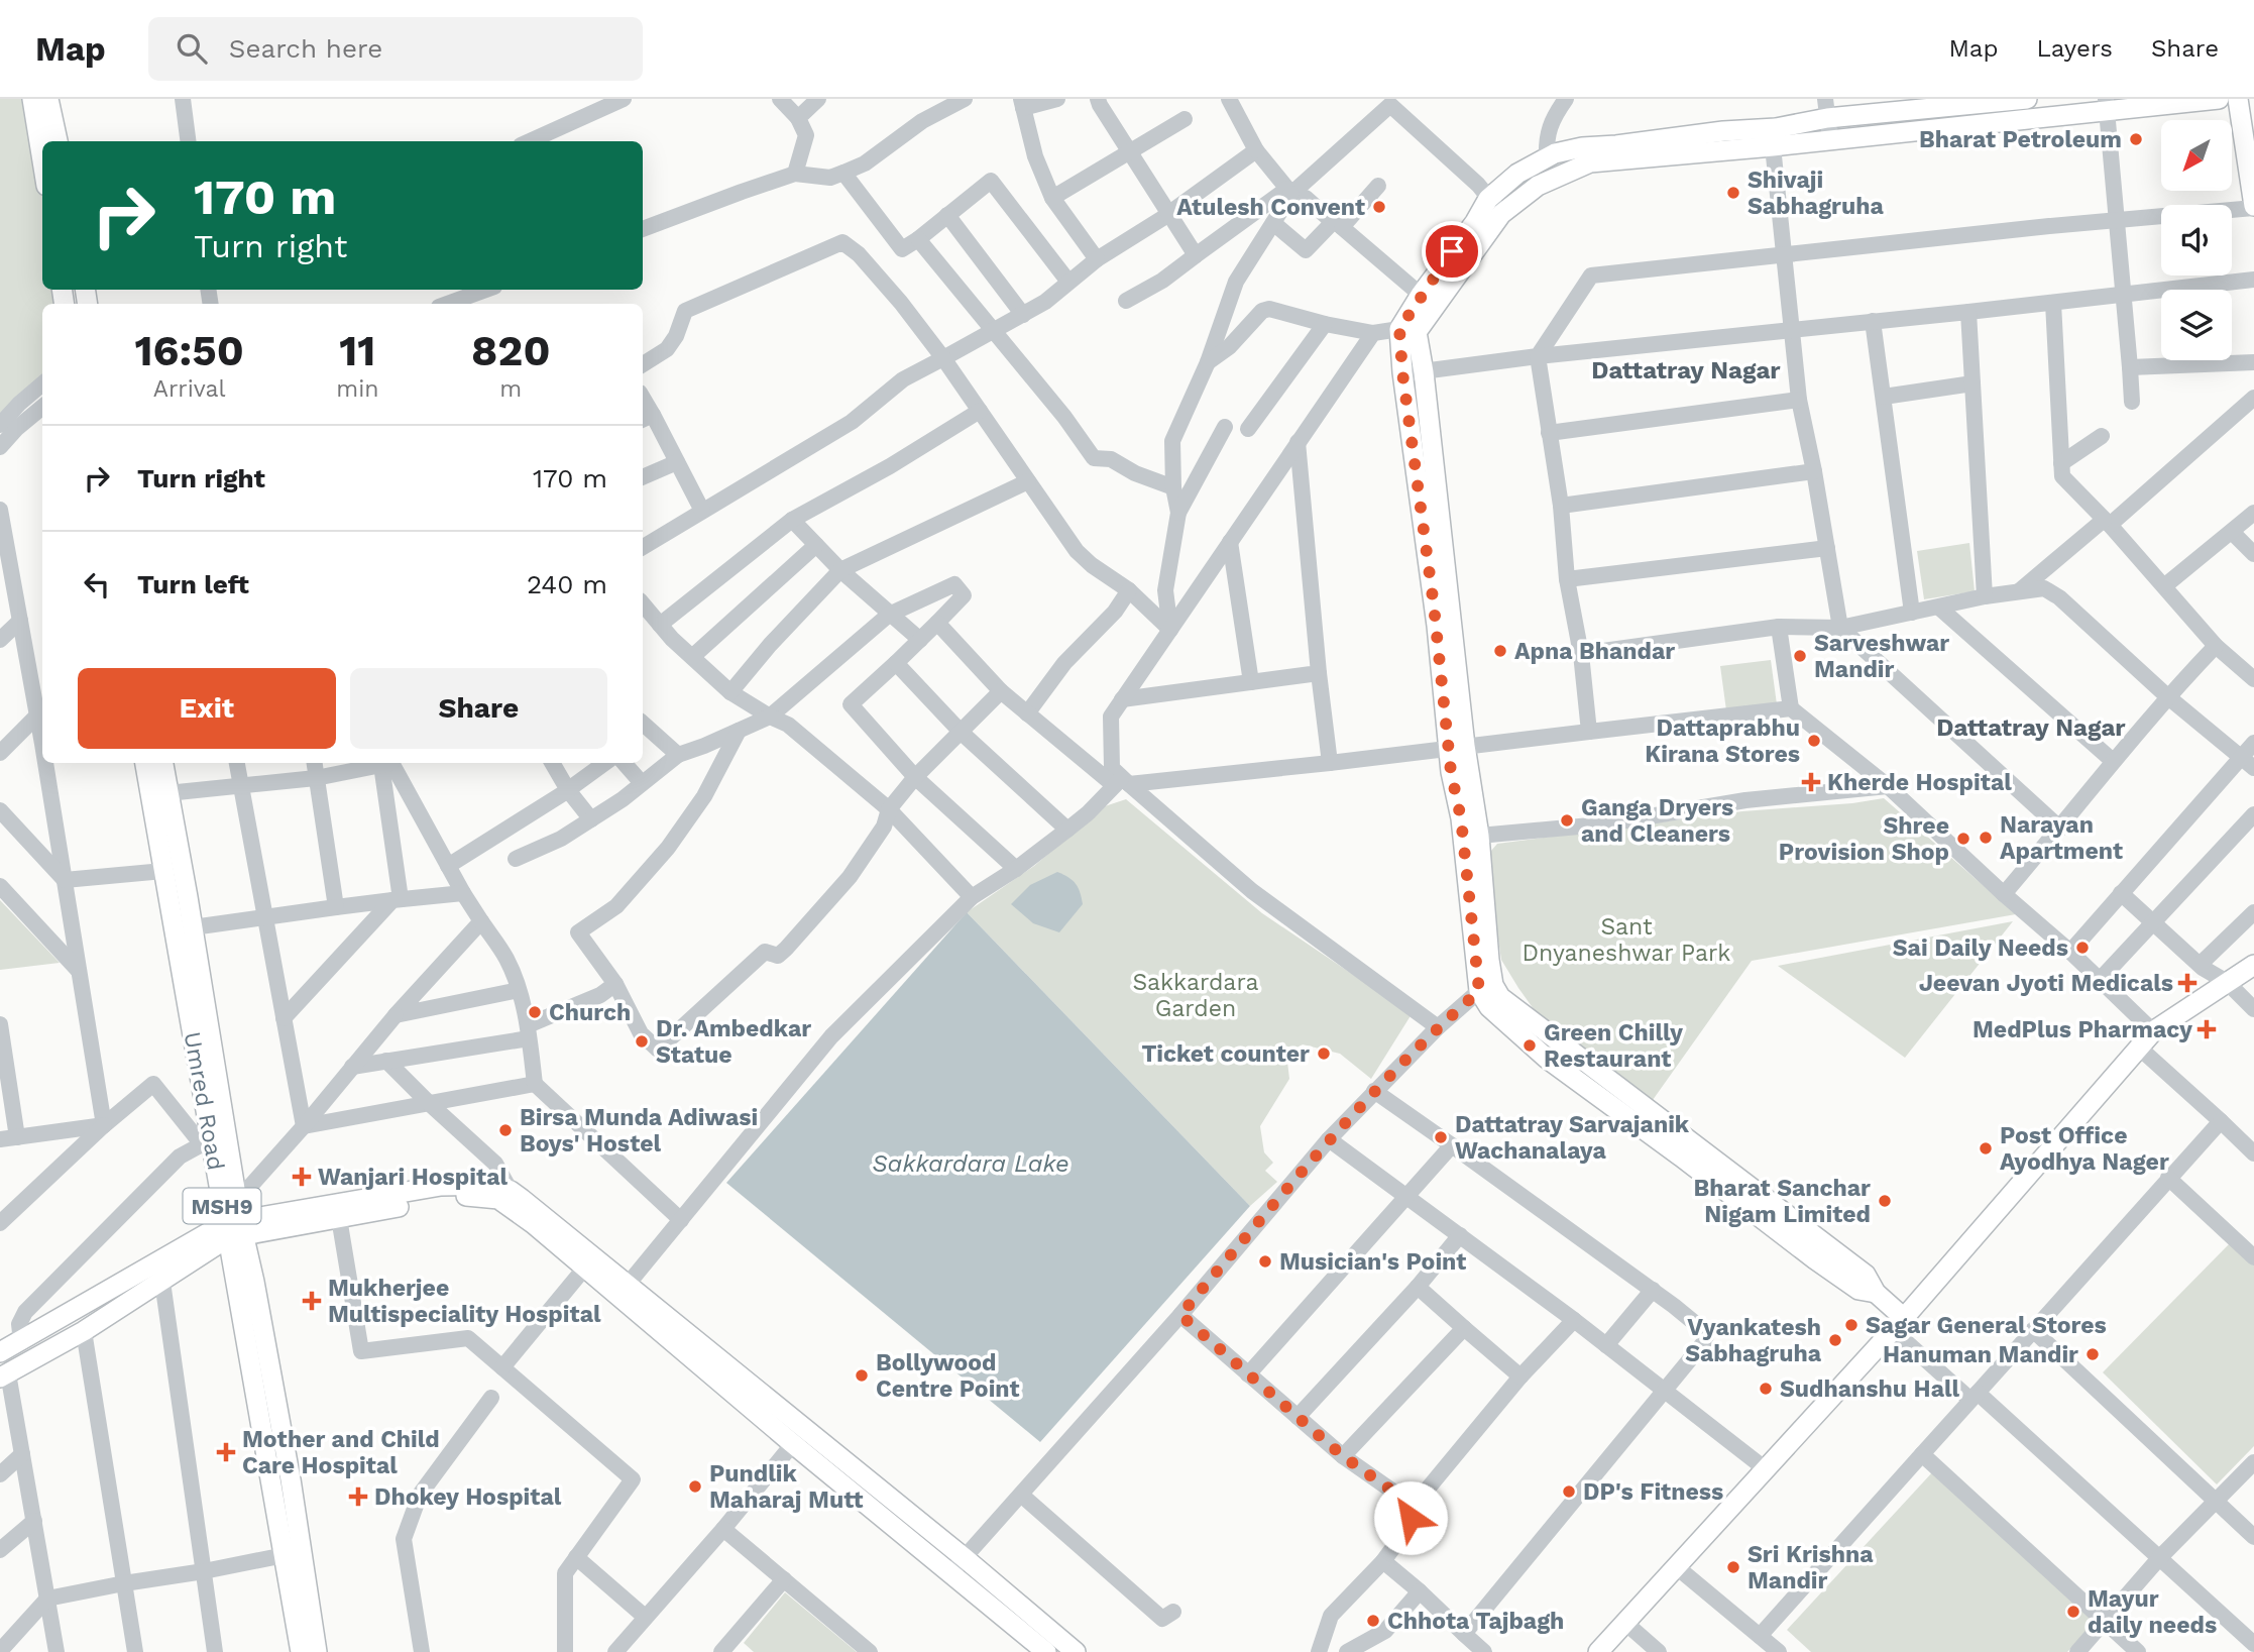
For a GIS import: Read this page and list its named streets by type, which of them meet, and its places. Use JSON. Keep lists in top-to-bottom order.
{
  "streets": {
    "main road": ["Umred Road", "MSH9"]
  },
  "districts": ["Dattatray Nagar", "Dattatray Nagar"],
  "water": ["Sakkardara Lake"],
  "parks": ["Sant Dnyaneshwar Park", "Sakkardara Garden"],
  "places": {
    "other": [
      "Bharat Petroleum",
      "Shivaji Sabhagruha",
      "Atulesh Convent",
      "Apna Bhandar",
      "Sarveshwar Mandir",
      "Dattaprabhu Kirana Stores",
      "Ganga Dryers and Cleaners",
      "Narayan Apartment",
      "Shree Provision Shop",
      "Sai Daily Needs",
      "Church",
      "Dr. Ambedkar Statue",
      "Green Chilly Restaurant",
      "Ticket counter",
      "Birsa Munda Adiwasi Boys' Hostel",
      "Dattatray Sarvajanik Wachanalaya",
      "Post Office Ayodhya Nager",
      "Bharat Sanchar Nigam Limited",
      "Musician's Point",
      "Sagar General Stores",
      "Vyankatesh Sabhagruha",
      "Hanuman Mandir",
      "Bollywood Centre Point",
      "Sudhanshu Hall",
      "Pundlik Maharaj Mutt",
      "DP's Fitness",
      "Sri Krishna Mandir",
      "Mayur daily needs",
      "Chhota Tajbagh"
    ],
    "health": [
      "Kherde Hospital",
      "Jeevan Jyoti Medicals",
      "MedPlus Pharmacy",
      "Wanjari Hospital",
      "Mukherjee Multispeciality Hospital",
      "Mother and Child Care Hospital",
      "Dhokey Hospital"
    ]
  },
  "north": "bottom left",
  "page": {
    "header": "Map",
    "search": "Search here",
    "nav": ["Map", "Layers", "Share"],
    "turn": ["170 m", "Turn right"],
    "eta": [
      "16:50",
      "Arrival",
      "11",
      "min",
      "820",
      "m"
    ],
    "list": [
      {
        "name": "Turn right",
        "value": "170 m"
      },
      {
        "name": "Turn left",
        "value": "240 m"
      }
    ],
    "buttons": ["Exit", "Share"]
  }
}
